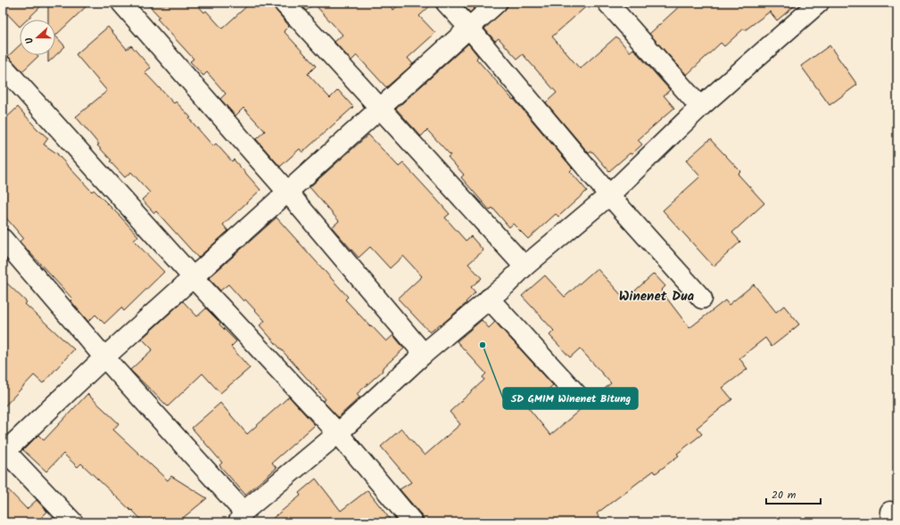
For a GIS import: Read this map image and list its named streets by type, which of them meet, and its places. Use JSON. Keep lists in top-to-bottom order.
{
  "districts": ["Winenet Dua"],
  "places": ["SD GMIM Winenet Bitung"],
  "scale_bar": "20 m",
  "north": "left"
}
